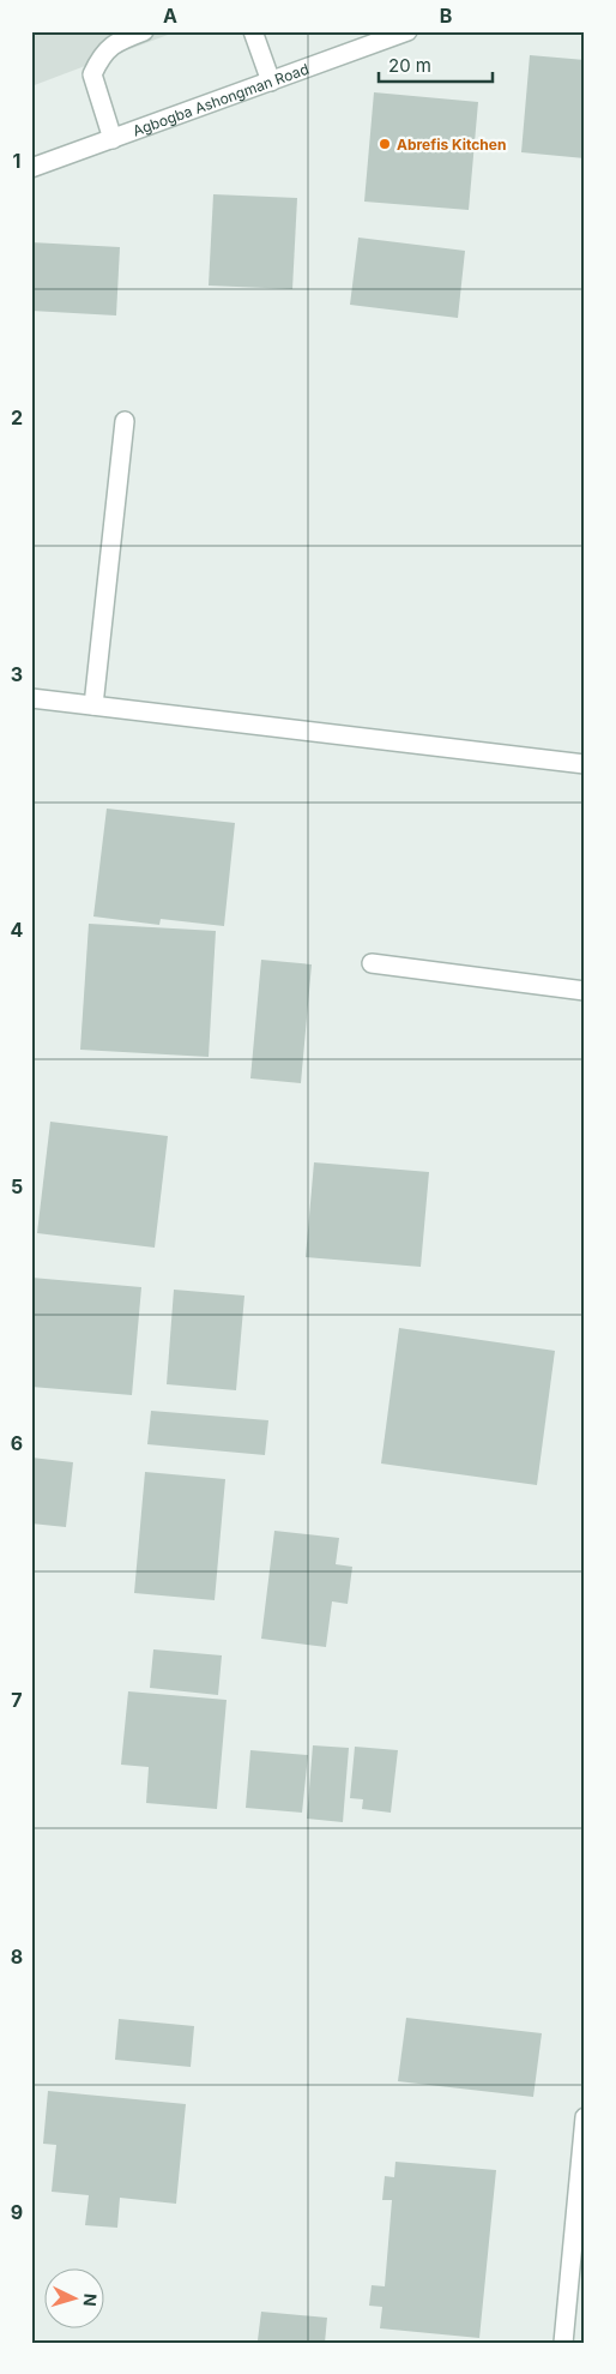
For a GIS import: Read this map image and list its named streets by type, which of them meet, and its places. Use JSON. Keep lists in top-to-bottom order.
{
  "streets": {
    "street": ["Agbogba Ashongman Road"]
  },
  "places": ["Abrefis Kitchen"],
  "scale_bar": "20 m",
  "north": "right",
  "grid": {
    "columns": ["A", "B"],
    "rows": [
      "1",
      "2",
      "3",
      "4",
      "5",
      "6",
      "7",
      "8",
      "9"
    ]
  }
}
